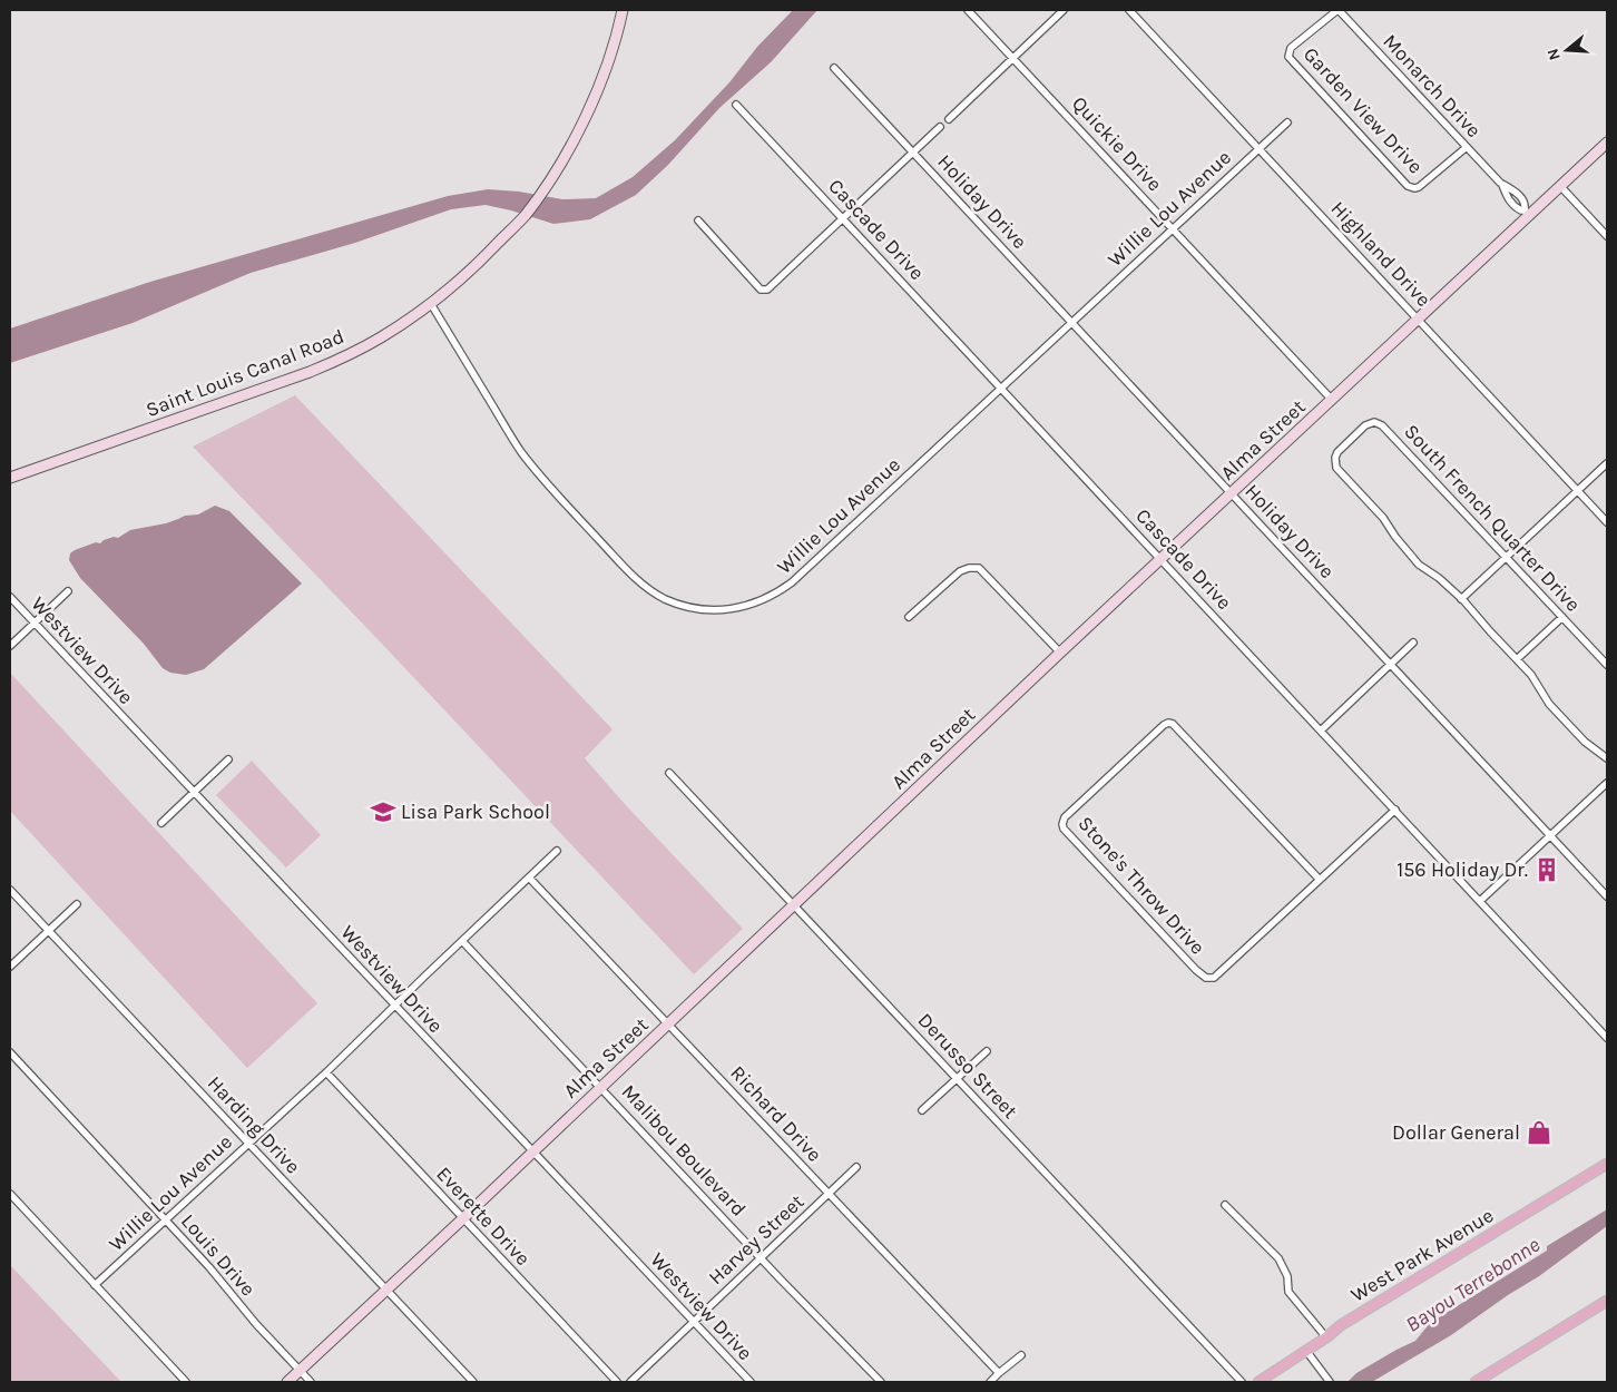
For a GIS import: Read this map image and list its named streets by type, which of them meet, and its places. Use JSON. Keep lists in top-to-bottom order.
{
  "streets": {
    "main road": ["West Park Avenue"],
    "street": [
      "Monarch Drive",
      "Garden View Drive",
      "Quickie Drive",
      "Holiday Drive",
      "Willie Lou Avenue",
      "Cascade Drive",
      "Highland Drive",
      "Saint Louis Canal Road",
      "Alma Street",
      "South French Quarter Drive",
      "Westview Drive",
      "Stone's Throw Drive",
      "Derusso Street",
      "Richard Drive",
      "Harding Drive",
      "Malibou Boulevard",
      "Everette Drive",
      "Harvey Street",
      "Louis Drive"
    ]
  },
  "crossings": [
    ["Monarch Drive", "Garden View Drive"],
    ["Monarch Drive", "Alma Street"],
    ["Quickie Drive", "Willie Lou Avenue"],
    ["Quickie Drive", "Alma Street"],
    ["Holiday Drive", "Willie Lou Avenue"],
    ["Holiday Drive", "Alma Street"],
    ["Willie Lou Avenue", "Cascade Drive"],
    ["Willie Lou Avenue", "Highland Drive"],
    ["Willie Lou Avenue", "Saint Louis Canal Road"],
    ["Willie Lou Avenue", "Westview Drive"],
    ["Willie Lou Avenue", "Richard Drive"],
    ["Willie Lou Avenue", "Harding Drive"],
    ["Willie Lou Avenue", "Malibou Boulevard"],
    ["Willie Lou Avenue", "Everette Drive"],
    ["Willie Lou Avenue", "Louis Drive"],
    ["Cascade Drive", "Alma Street"],
    ["Cascade Drive", "Stone's Throw Drive"],
    ["Highland Drive", "Alma Street"],
    ["Alma Street", "Westview Drive"],
    ["Alma Street", "Derusso Street"],
    ["Alma Street", "Richard Drive"],
    ["Alma Street", "Harding Drive"],
    ["Alma Street", "Malibou Boulevard"],
    ["Alma Street", "Everette Drive"],
    ["Alma Street", "Louis Drive"],
    ["Westview Drive", "Harvey Street"],
    ["Richard Drive", "Harvey Street"],
    ["Malibou Boulevard", "Harvey Street"]
  ],
  "water": ["Bayou Terrebonne"],
  "places": {
    "school or university": ["Lisa Park School"],
    "building": ["156 Holiday Dr."],
    "shop": ["Dollar General"]
  },
  "north": "left"
}
